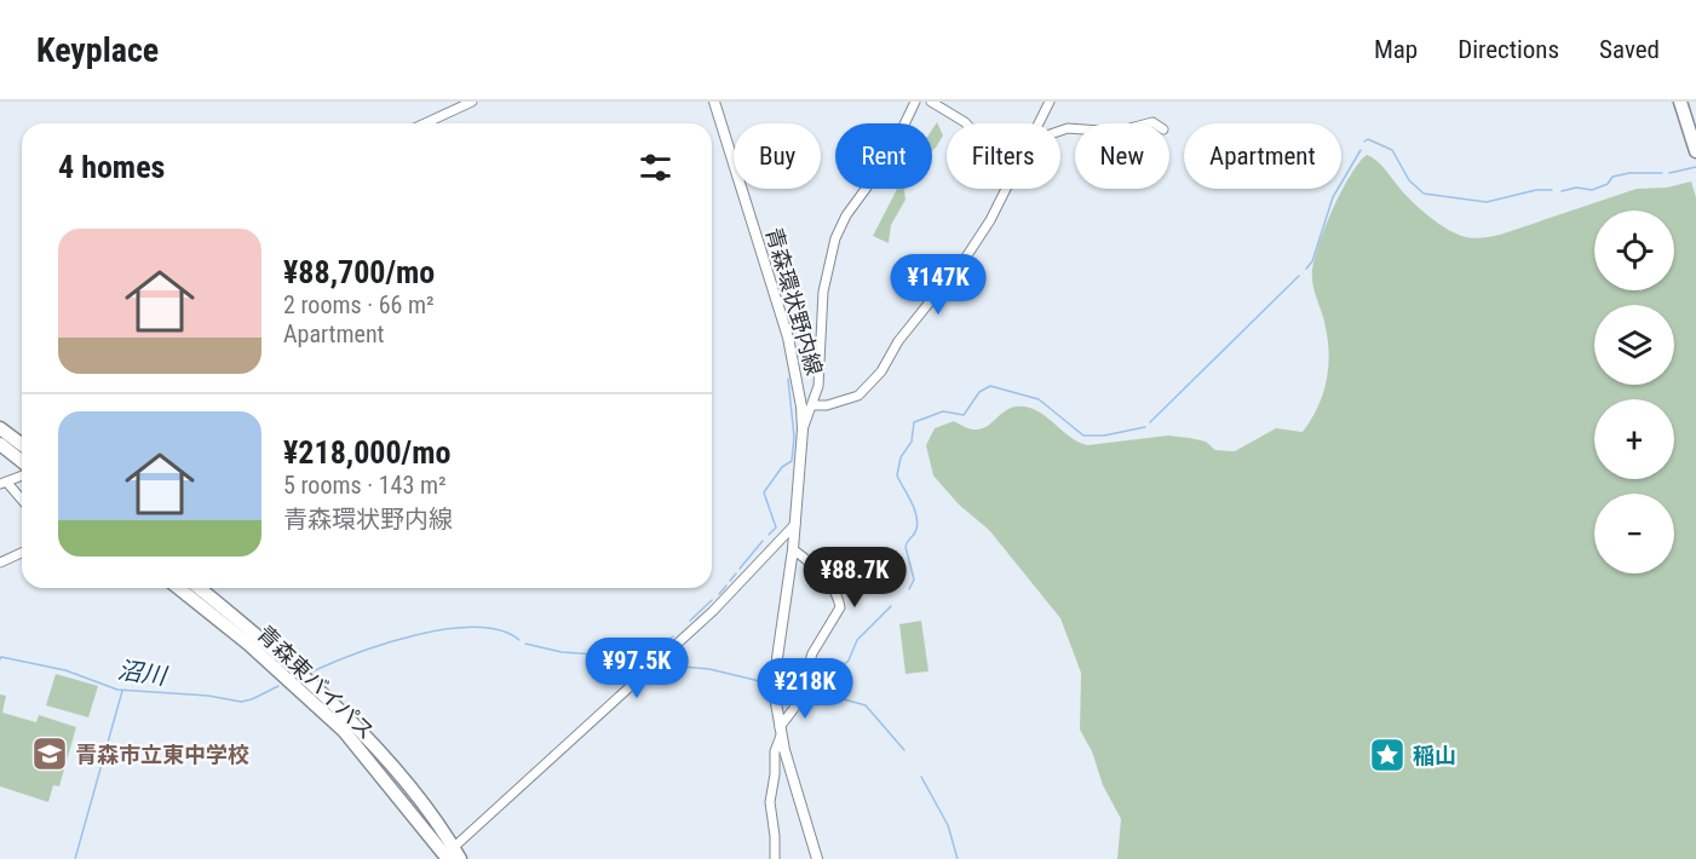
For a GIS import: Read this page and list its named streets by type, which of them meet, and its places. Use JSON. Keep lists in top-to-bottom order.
{
  "streets": {
    "highway": ["青森東バイパス"],
    "main road": ["青森環状野内線"]
  },
  "water": ["沼川"],
  "places": {
    "school or university": ["青森市立東中学校"],
    "place": ["稲山"]
  },
  "page": {
    "header": "Keyplace",
    "nav": ["Map", "Directions", "Saved"],
    "chip": [
      "Buy",
      "Rent",
      "Filters",
      "New",
      "Apartment"
    ],
    "heading": "4 homes",
    "map_buttons": ["+", "−"],
    "list": [
      {
        "name": "¥88,700/mo",
        "note": "2 rooms · 66 m² · Apartment"
      },
      {
        "name": "¥218,000/mo",
        "note": "5 rooms · 143 m² · 青森環状野内線"
      }
    ],
    "price": [
      "¥147K",
      "¥88.7K",
      "¥97.5K",
      "¥218K"
    ]
  }
}
